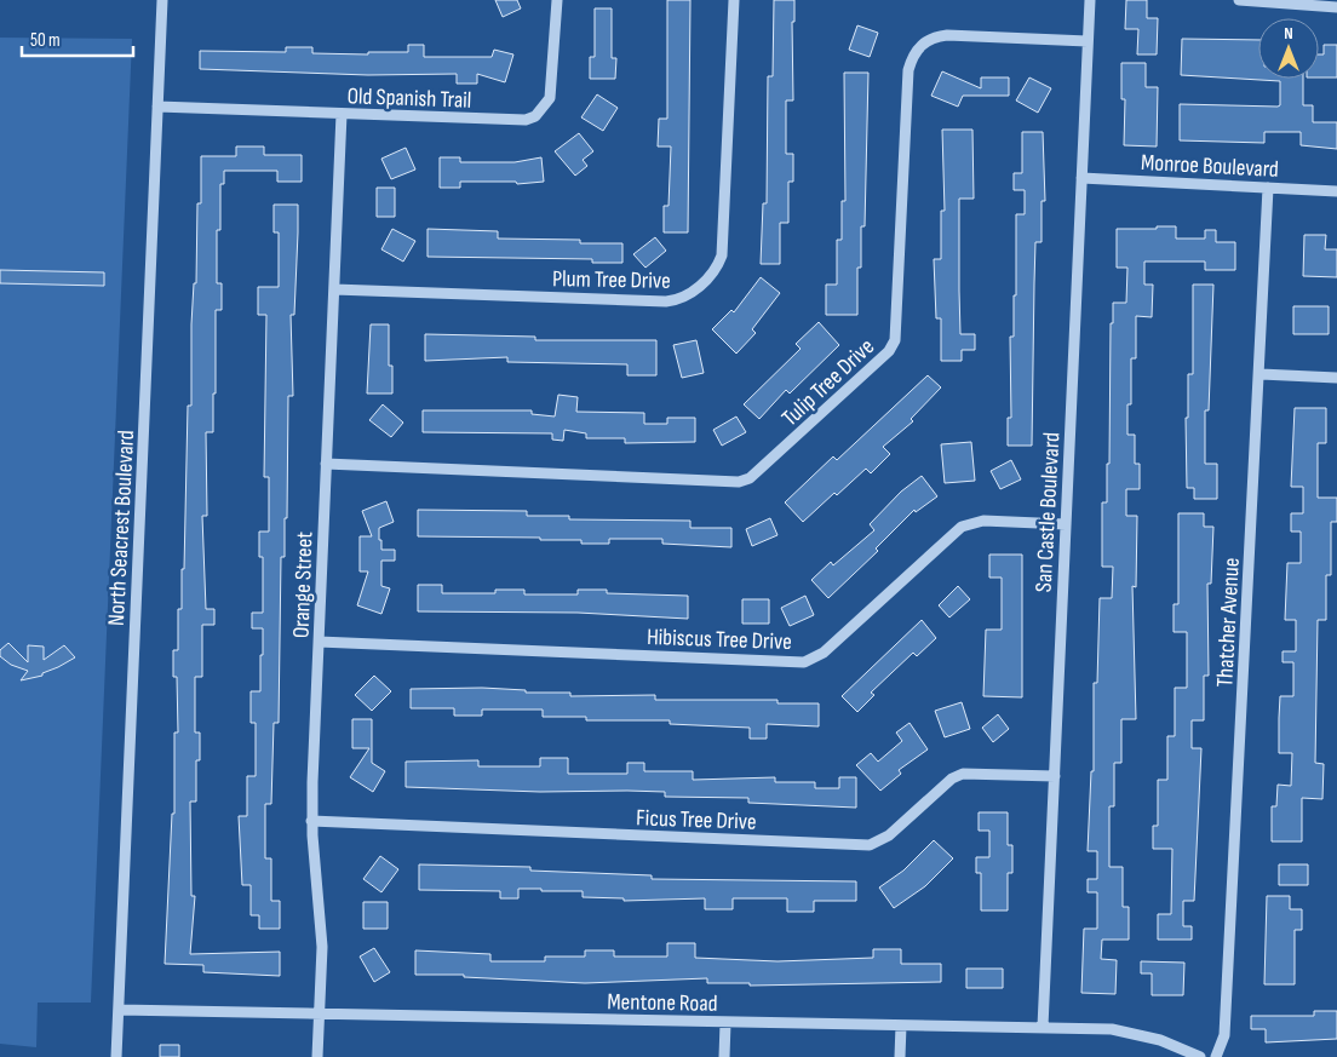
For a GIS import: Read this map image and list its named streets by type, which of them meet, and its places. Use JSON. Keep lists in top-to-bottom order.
{
  "streets": {
    "street": [
      "Old Spanish Trail",
      "Monroe Boulevard",
      "Plum Tree Drive",
      "Tulip Tree Drive",
      "San Castle Boulevard",
      "North Seacrest Boulevard",
      "Orange Street",
      "Thatcher Avenue",
      "Hibiscus Tree Drive",
      "Ficus Tree Drive",
      "Mentone Road"
    ]
  },
  "crossings": [
    ["Old Spanish Trail", "North Seacrest Boulevard"],
    ["Old Spanish Trail", "Orange Street"],
    ["Monroe Boulevard", "San Castle Boulevard"],
    ["Monroe Boulevard", "Thatcher Avenue"],
    ["Plum Tree Drive", "Orange Street"],
    ["Tulip Tree Drive", "San Castle Boulevard"],
    ["Tulip Tree Drive", "Orange Street"],
    ["San Castle Boulevard", "Hibiscus Tree Drive"],
    ["San Castle Boulevard", "Ficus Tree Drive"],
    ["San Castle Boulevard", "Mentone Road"],
    ["North Seacrest Boulevard", "Mentone Road"],
    ["Orange Street", "Hibiscus Tree Drive"],
    ["Orange Street", "Ficus Tree Drive"],
    ["Orange Street", "Mentone Road"]
  ],
  "scale_bar": "50 m",
  "north": "top"
}
